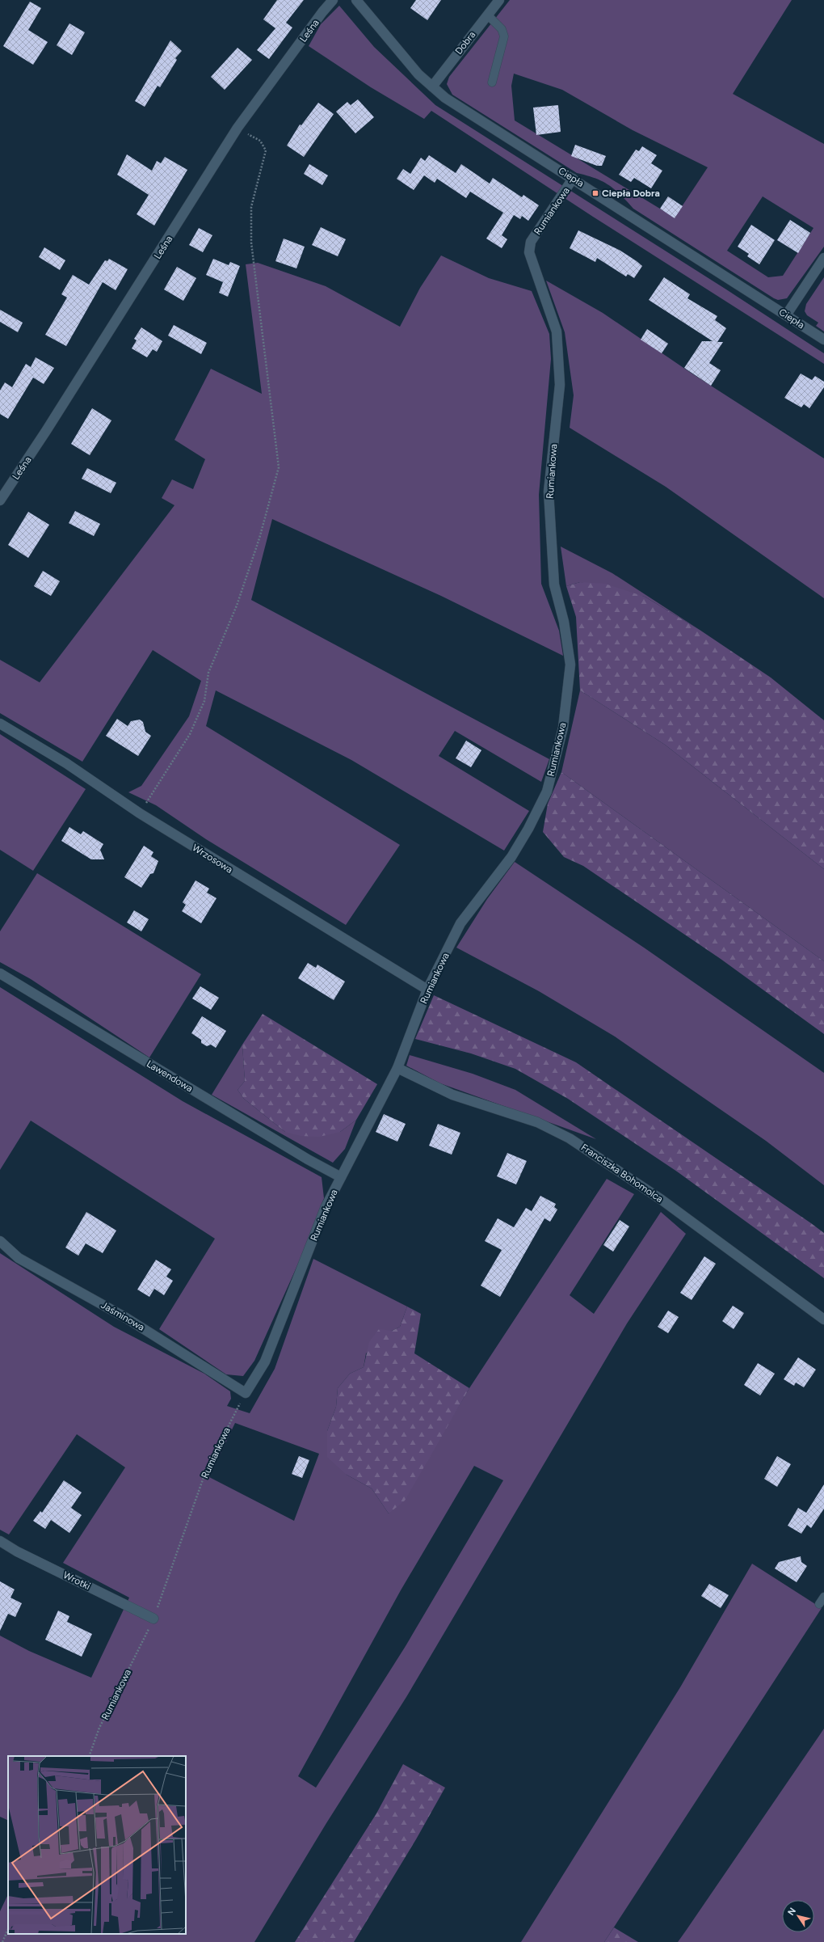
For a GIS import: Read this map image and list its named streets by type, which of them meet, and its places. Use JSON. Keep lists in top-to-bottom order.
{
  "streets": {
    "street": [
      "Leśna",
      "Dobra",
      "Ciepła",
      "Rumiankowa",
      "Wrzosowa",
      "Lawendowa",
      "Franciszka Bohomolca",
      "Jaśminowa",
      "Wrotki"
    ]
  },
  "crossings": [
    ["Dobra", "Ciepła"],
    ["Ciepła", "Rumiankowa"],
    ["Rumiankowa", "Wrzosowa"],
    ["Rumiankowa", "Lawendowa"],
    ["Rumiankowa", "Franciszka Bohomolca"],
    ["Rumiankowa", "Jaśminowa"],
    ["Rumiankowa", "Wrotki"]
  ],
  "places": {
    "transit": ["Ciepła Dobra"]
  },
  "north": "top left"
}
